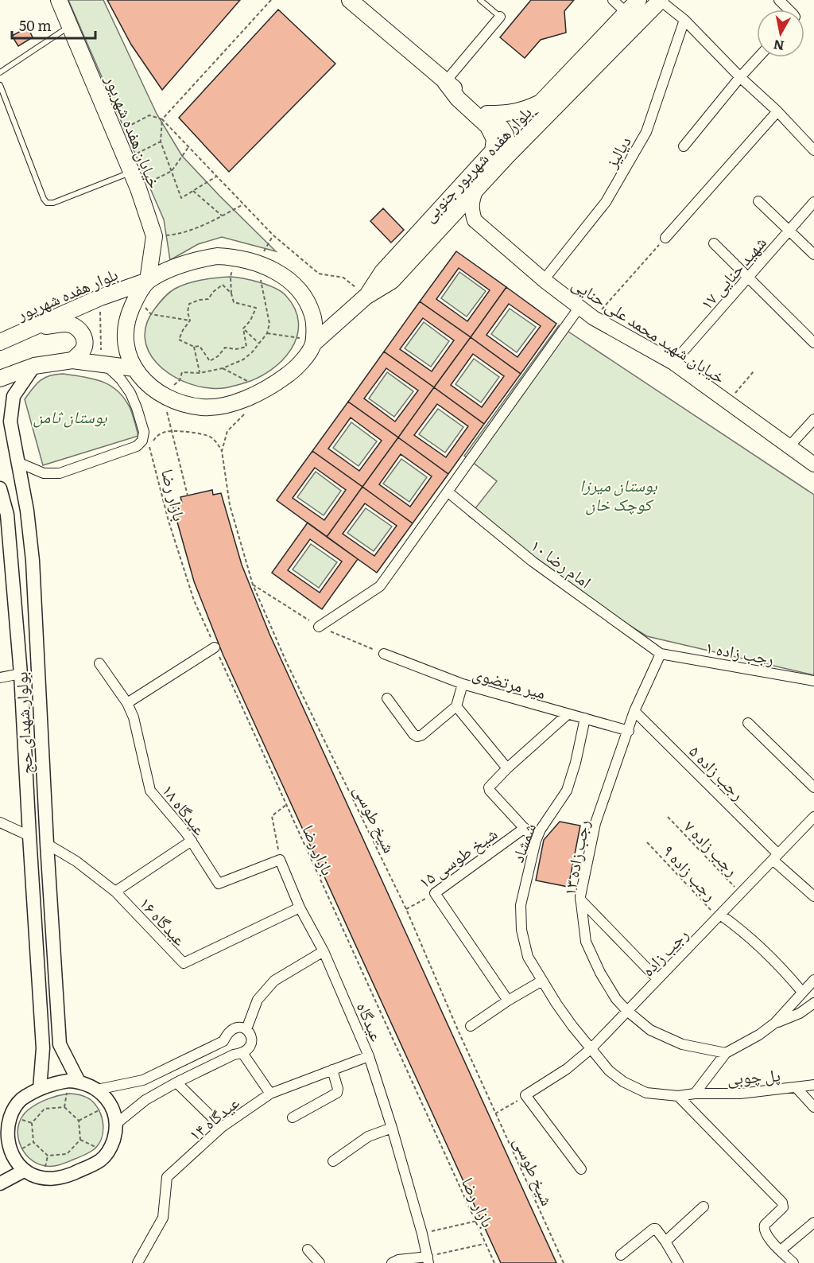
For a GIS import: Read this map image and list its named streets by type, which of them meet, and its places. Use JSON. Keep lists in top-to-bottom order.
{
  "streets": {
    "main road": [
      "خیابان هفده شهریور",
      "بلوار هفده شهریور جنوبی",
      "بلوار هفده شهریور",
      "خیابان شهید محمد علی حنایی"
    ],
    "street": [
      "دیالیز",
      "شهید حنایی ۱۷",
      "امام رضا ۱۰",
      "رجب زاده ۱",
      "میر مرتضوی",
      "بولوار شهدای حج",
      "رجب زاده ۵",
      "عیدگاه ۱۸",
      "شمشاد",
      "۱۵ شیخ طوسی",
      "رجب زاده ۱۳",
      "عیدگاه ۱۶",
      "رجب زاده",
      "عیدگاه",
      "پل چوبی",
      "عیدگاه ۱۴"
    ],
    "path": [
      "بازار رضا",
      "شیخ طوسی",
      "رجب زاده ۷",
      "رجب زاده ۹"
    ]
  },
  "crossings": [
    ["خیابان هفده شهریور", "بلوار هفده شهریور"],
    ["دیالیز", "خیابان شهید محمد علی حنایی"],
    ["بلوار هفده شهریور جنوبی", "بلوار هفده شهریور"],
    ["بلوار هفده شهریور جنوبی", "خیابان شهید محمد علی حنایی"],
    ["شهید حنایی ۱۷", "خیابان شهید محمد علی حنایی"],
    ["بازار رضا", "بولوار شهدای حج"],
    ["امام رضا ۱۰", "رجب زاده ۱"],
    ["امام رضا ۱۰", "رجب زاده ۱۳"],
    ["رجب زاده ۱", "رجب زاده ۱۳"],
    ["میر مرتضوی", "شمشاد"],
    ["میر مرتضوی", "رجب زاده ۱۳"],
    ["رجب زاده ۵", "رجب زاده ۱۳"],
    ["رجب زاده ۵", "رجب زاده"],
    ["عیدگاه ۱۸", "عیدگاه ۱۶"],
    ["عیدگاه ۱۸", "عیدگاه"],
    ["شیخ طوسی", "۱۵ شیخ طوسی"],
    ["شمشاد", "رجب زاده"],
    ["شمشاد", "پل چوبی"],
    ["رجب زاده ۷", "رجب زاده"],
    ["رجب زاده ۱۳", "رجب زاده"],
    ["رجب زاده ۹", "رجب زاده"],
    ["عیدگاه ۱۶", "عیدگاه"],
    ["رجب زاده", "پل چوبی"],
    ["عیدگاه", "عیدگاه ۱۴"]
  ],
  "parks": ["بوستان ثامن", "بوستان میرزا کوچک خان"],
  "scale_bar": "50 m",
  "north": "bottom"
}
